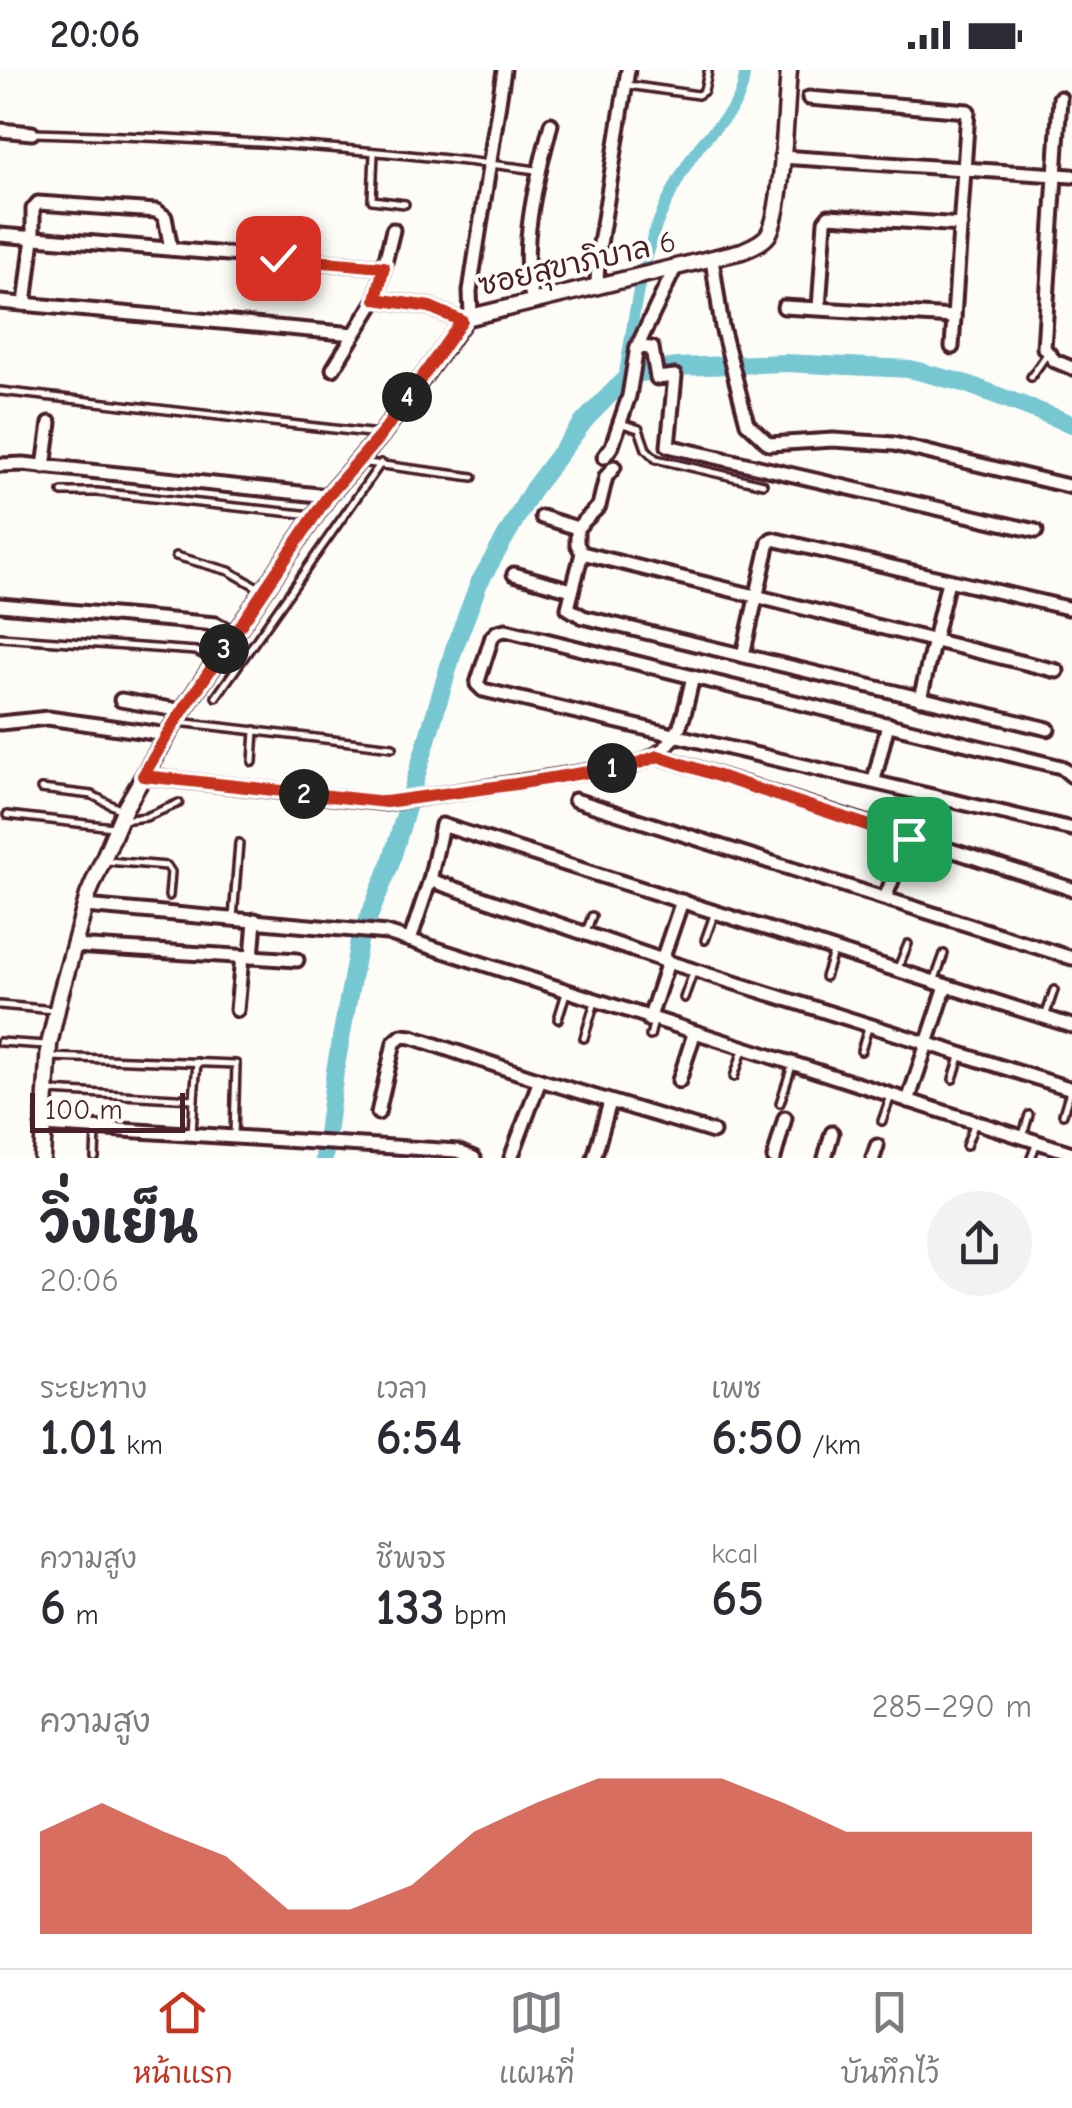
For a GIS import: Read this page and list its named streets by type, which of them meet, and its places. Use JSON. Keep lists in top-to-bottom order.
{
  "streets": {
    "street": ["ซอยสุขาภิบาล 6"]
  },
  "scale_bar": "100 m",
  "page": {
    "status": "20:06",
    "pins": [
      "4",
      "3",
      "1",
      "2"
    ],
    "scale": "100 m",
    "heading": ["วิ่งเย็น", "20:06"],
    "stats": [
      ["ระยะทาง", "1.01 km"],
      ["เวลา", "6:54"],
      ["เพซ", "6:50 /km"],
      ["ความสูง", "6 m"],
      ["ชีพจร", "133 bpm"],
      ["kcal", "65"]
    ],
    "chart": ["ความสูง", "285–290 m"],
    "tabs": ["หน้าแรก", "แผนที่", "บันทึกไว้"]
  }
}
